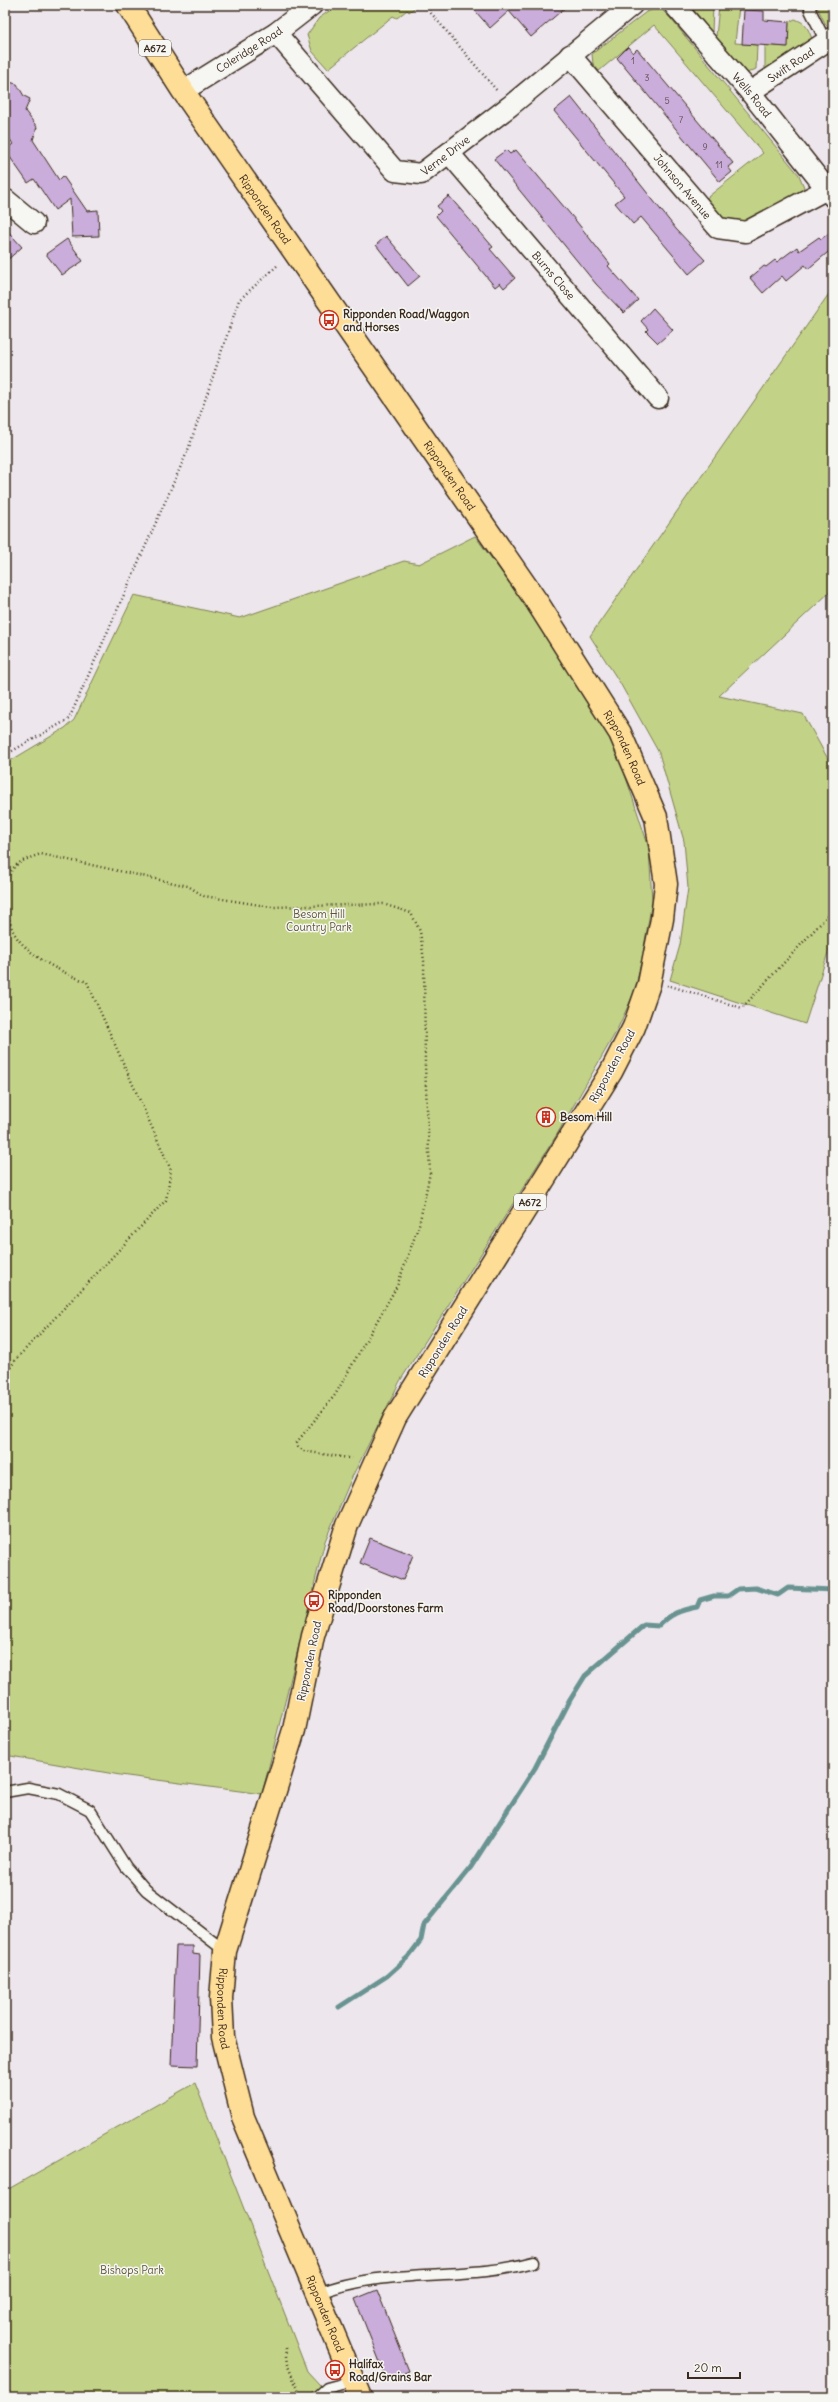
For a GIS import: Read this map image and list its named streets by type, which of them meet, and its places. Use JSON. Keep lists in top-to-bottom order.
{
  "streets": {
    "main road": ["A672", "Ripponden Road"],
    "street": [
      "Coleridge Road",
      "Swift Road",
      "Wells Road",
      "Verne Drive",
      "Johnson Avenue",
      "Burns Close"
    ]
  },
  "crossings": [
    ["Coleridge Road", "Verne Drive"],
    ["Coleridge Road", "Ripponden Road"],
    ["Swift Road", "Wells Road"],
    ["Wells Road", "Johnson Avenue"],
    ["Verne Drive", "Johnson Avenue"],
    ["Verne Drive", "Burns Close"]
  ],
  "parks": ["Besom Hill Country Park", "Bishops Park"],
  "places": {
    "bus stop": ["Ripponden Road/Waggon and Horses", "Ripponden Road/Doorstones Farm", "Halifax Road/Grains Bar"],
    "building": ["Besom Hill"]
  },
  "house_numbers": [
    "1",
    "3",
    "5",
    "7",
    "9",
    "11"
  ],
  "scale_bar": "20 m"
}
